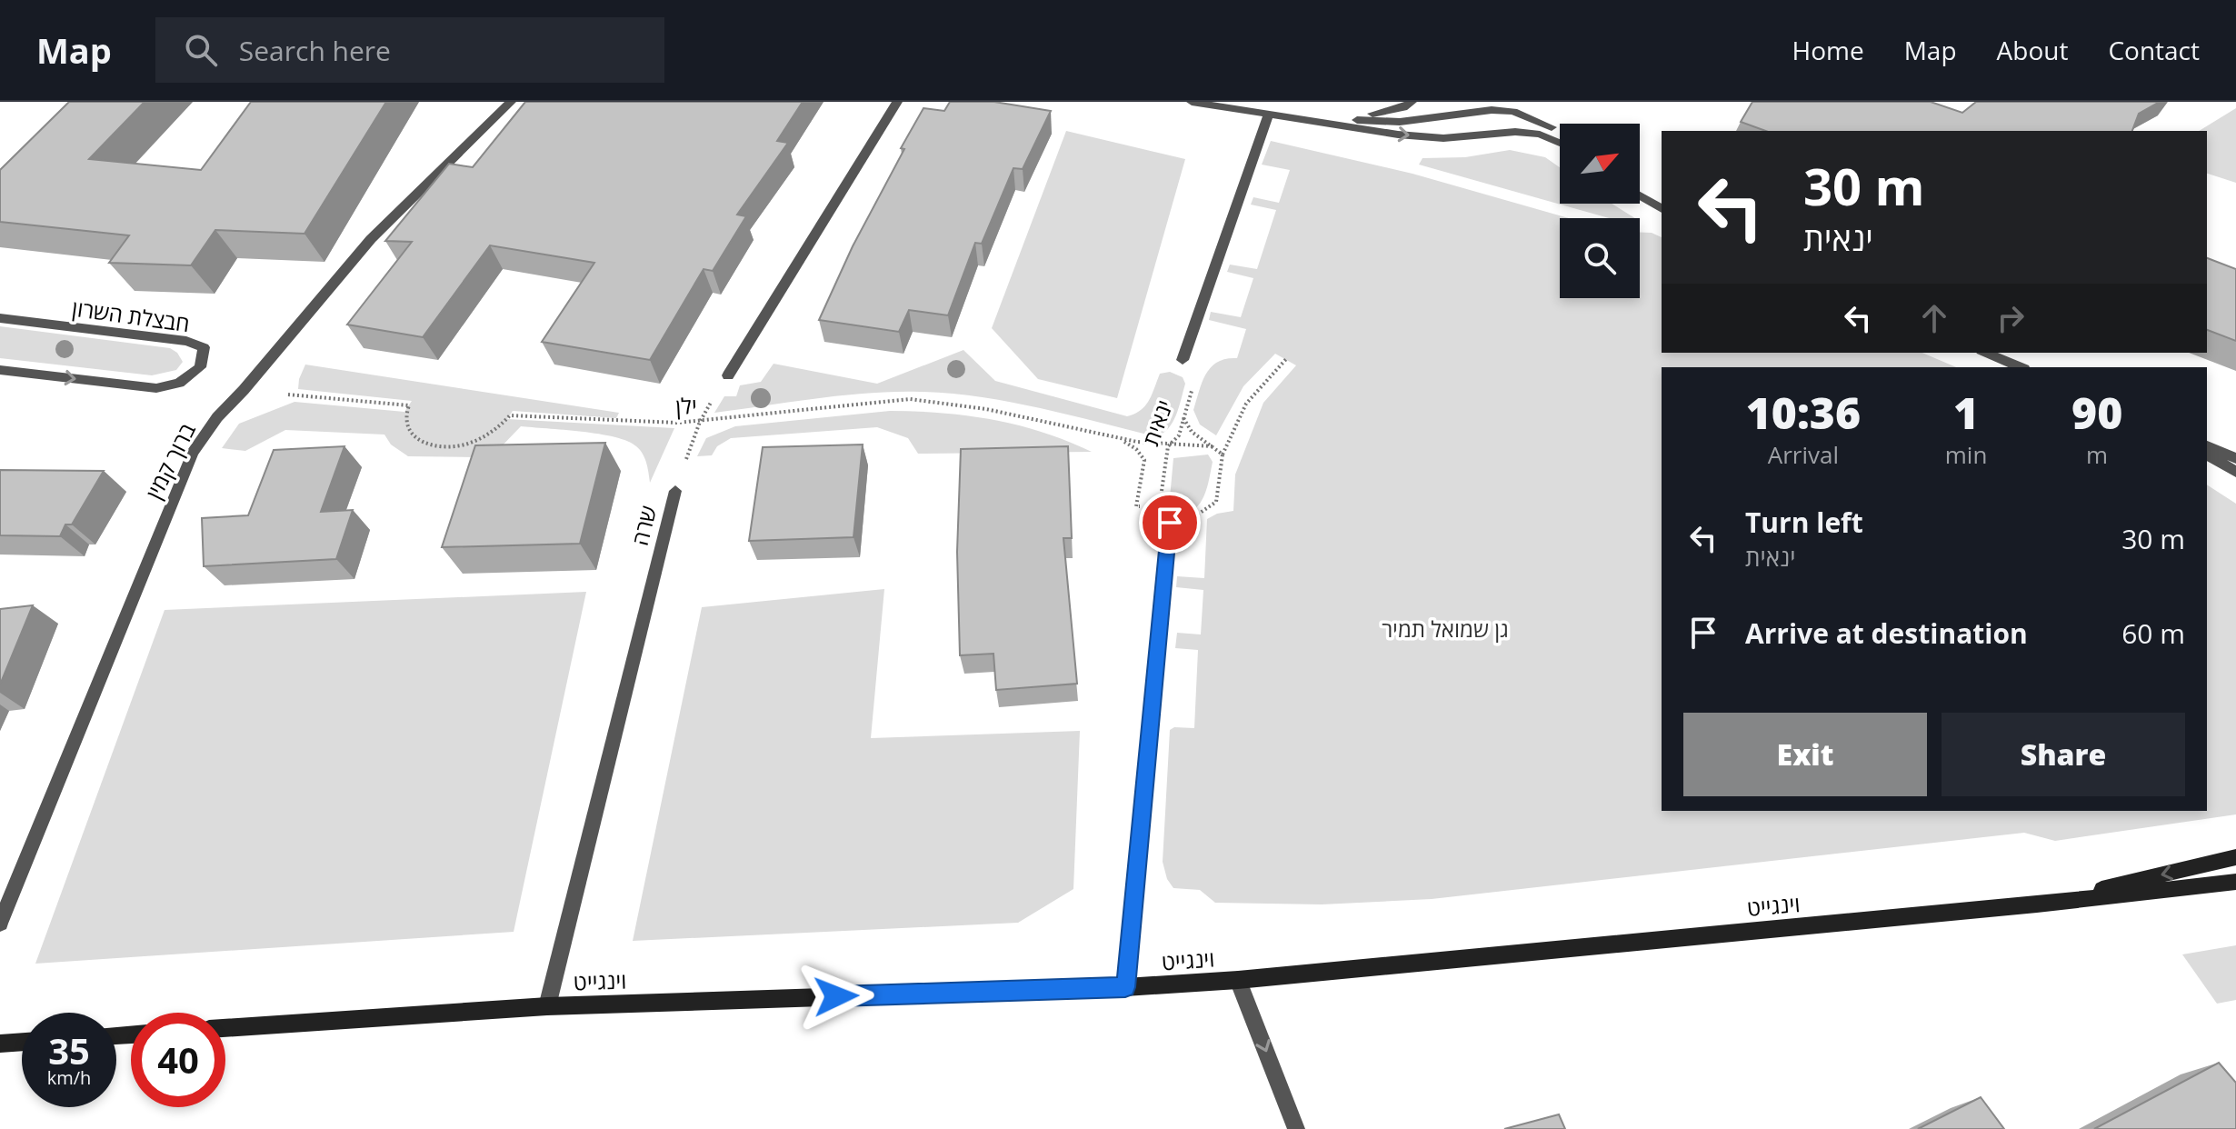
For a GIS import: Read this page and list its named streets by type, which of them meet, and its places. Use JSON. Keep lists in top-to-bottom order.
{
  "streets": {
    "street": [
      "חבצלת השרון",
      "ברוך קמין",
      "שרה",
      "וינגייט"
    ],
    "path": ["ילן", "ינאית"]
  },
  "crossings": [
    ["ילן", "ינאית"],
    ["ילן", "ברוך קמין"],
    ["ילן", "שרה"],
    ["שרה", "וינגייט"]
  ],
  "parks": ["גן שמואל תמיר"],
  "north": "top right",
  "page": {
    "header": "Map",
    "search": "Search here",
    "nav": [
      "Home",
      "Map",
      "About",
      "Contact"
    ],
    "turn": ["30 m", "ינאית"],
    "eta": [
      "10:36",
      "Arrival",
      "1",
      "min",
      "90",
      "m"
    ],
    "list": [
      {
        "name": "Turn left",
        "note": "ינאית",
        "value": "30 m"
      },
      {
        "name": "Arrive at destination",
        "value": "60 m"
      }
    ],
    "buttons": ["Exit", "Share"],
    "speed": "35 km/h",
    "limit": "40"
  }
}
